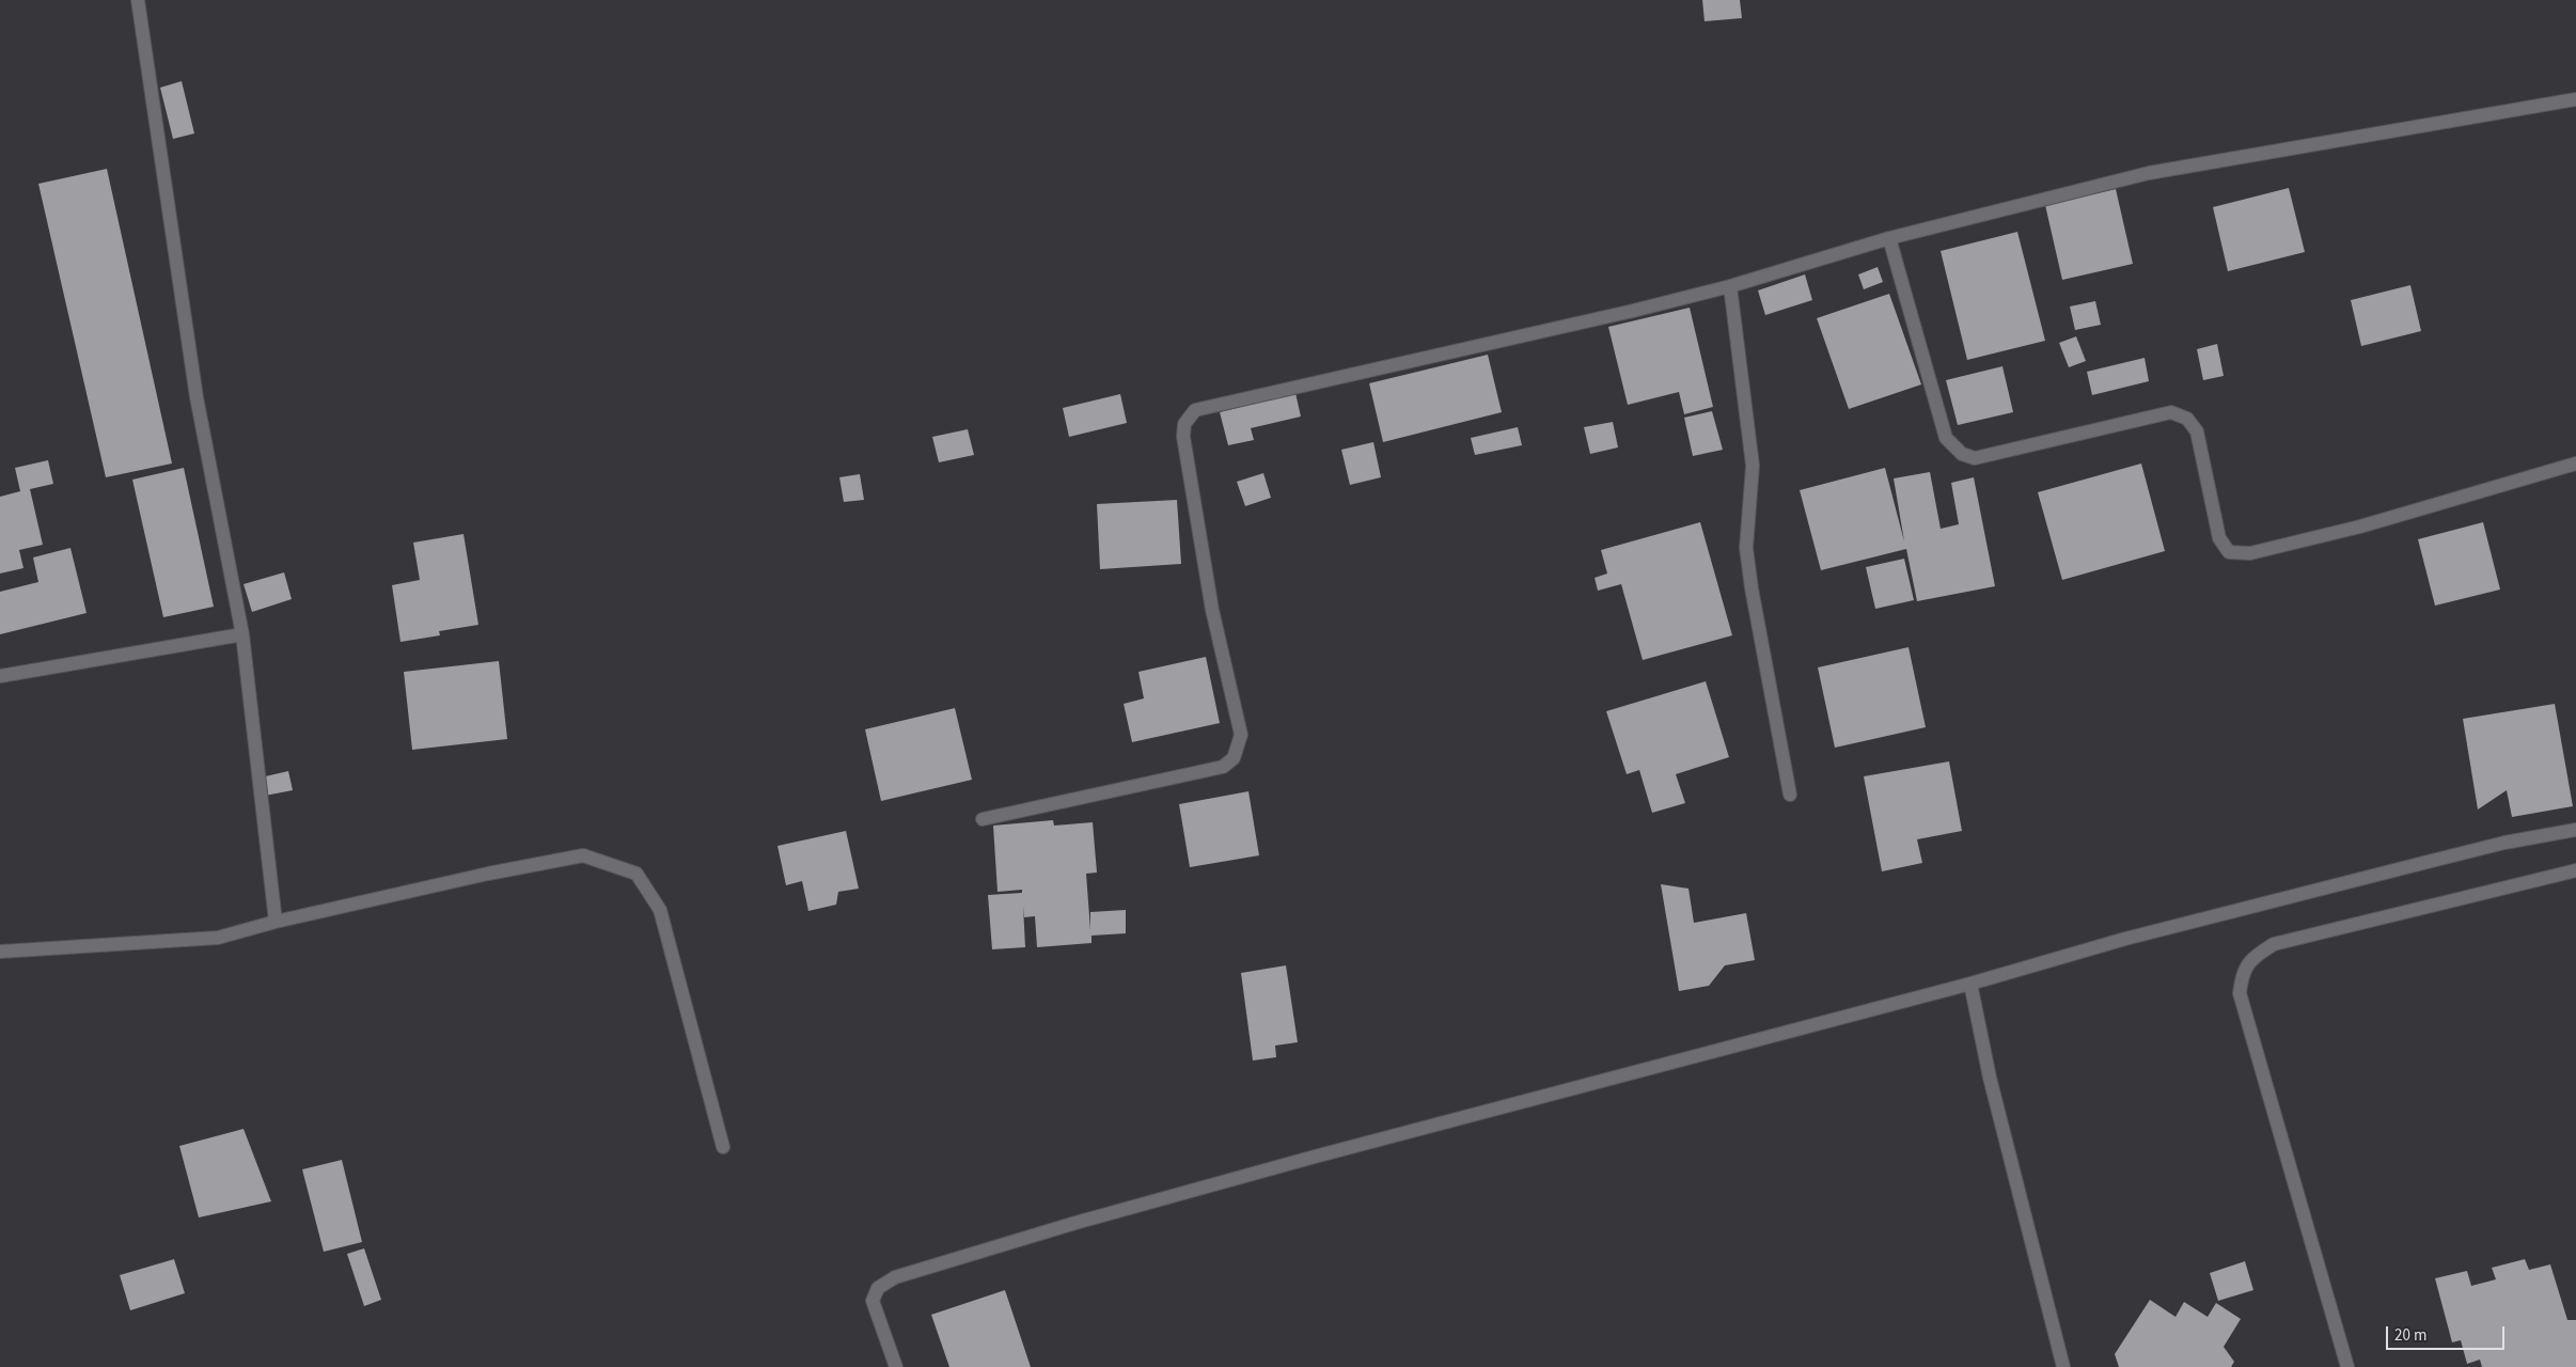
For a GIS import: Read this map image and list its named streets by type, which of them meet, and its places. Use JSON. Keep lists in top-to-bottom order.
{
  "scale_bar": "20 m"
}
